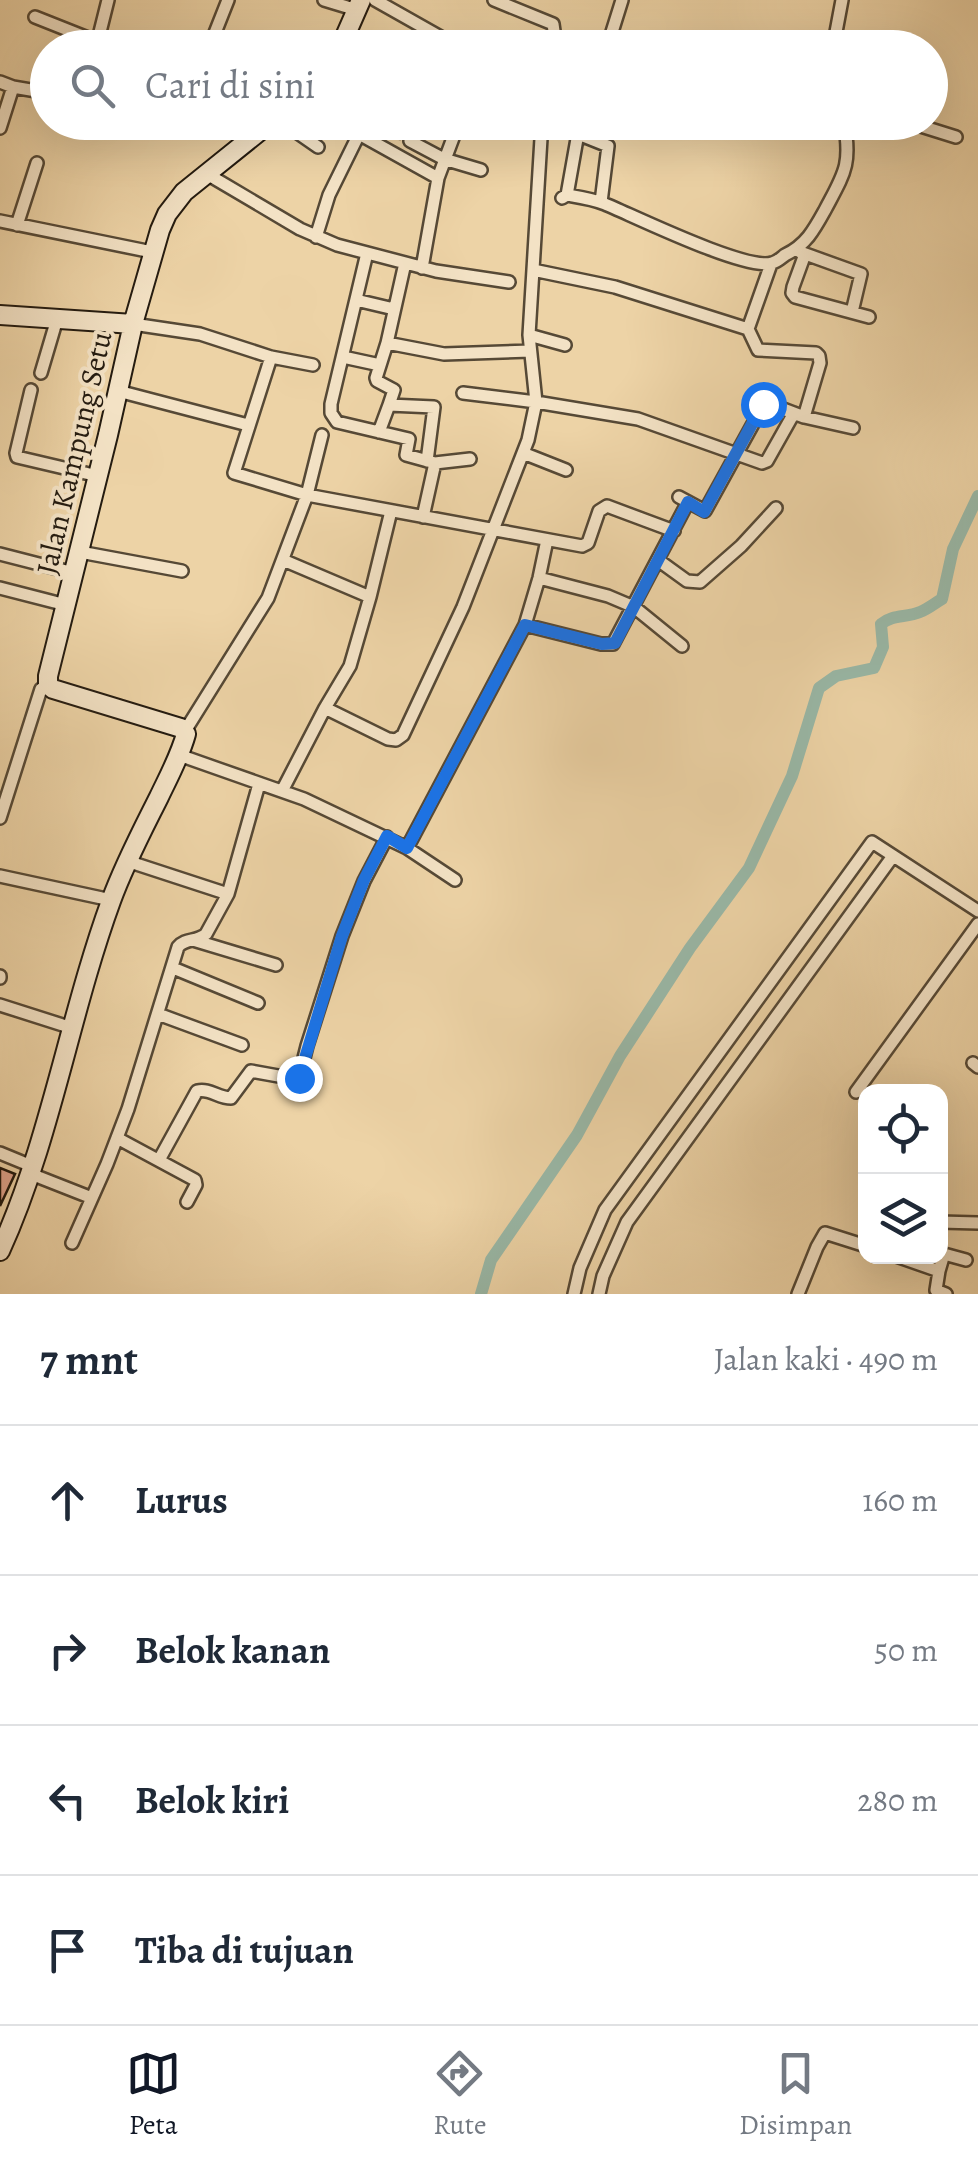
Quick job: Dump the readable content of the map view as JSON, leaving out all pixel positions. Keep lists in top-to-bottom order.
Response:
{
  "streets": {
    "street": ["Jalan Kampung Setu"]
  },
  "page": {
    "search": "Cari di sini",
    "heading": ["7 mnt", "Jalan kaki · 490 m"],
    "list": [
      ["Lurus", "160 m"],
      ["Belok kanan", "50 m"],
      ["Belok kiri", "280 m"],
      "Tiba di tujuan"
    ],
    "nav": ["Peta", "Rute", "Disimpan"]
  }
}
